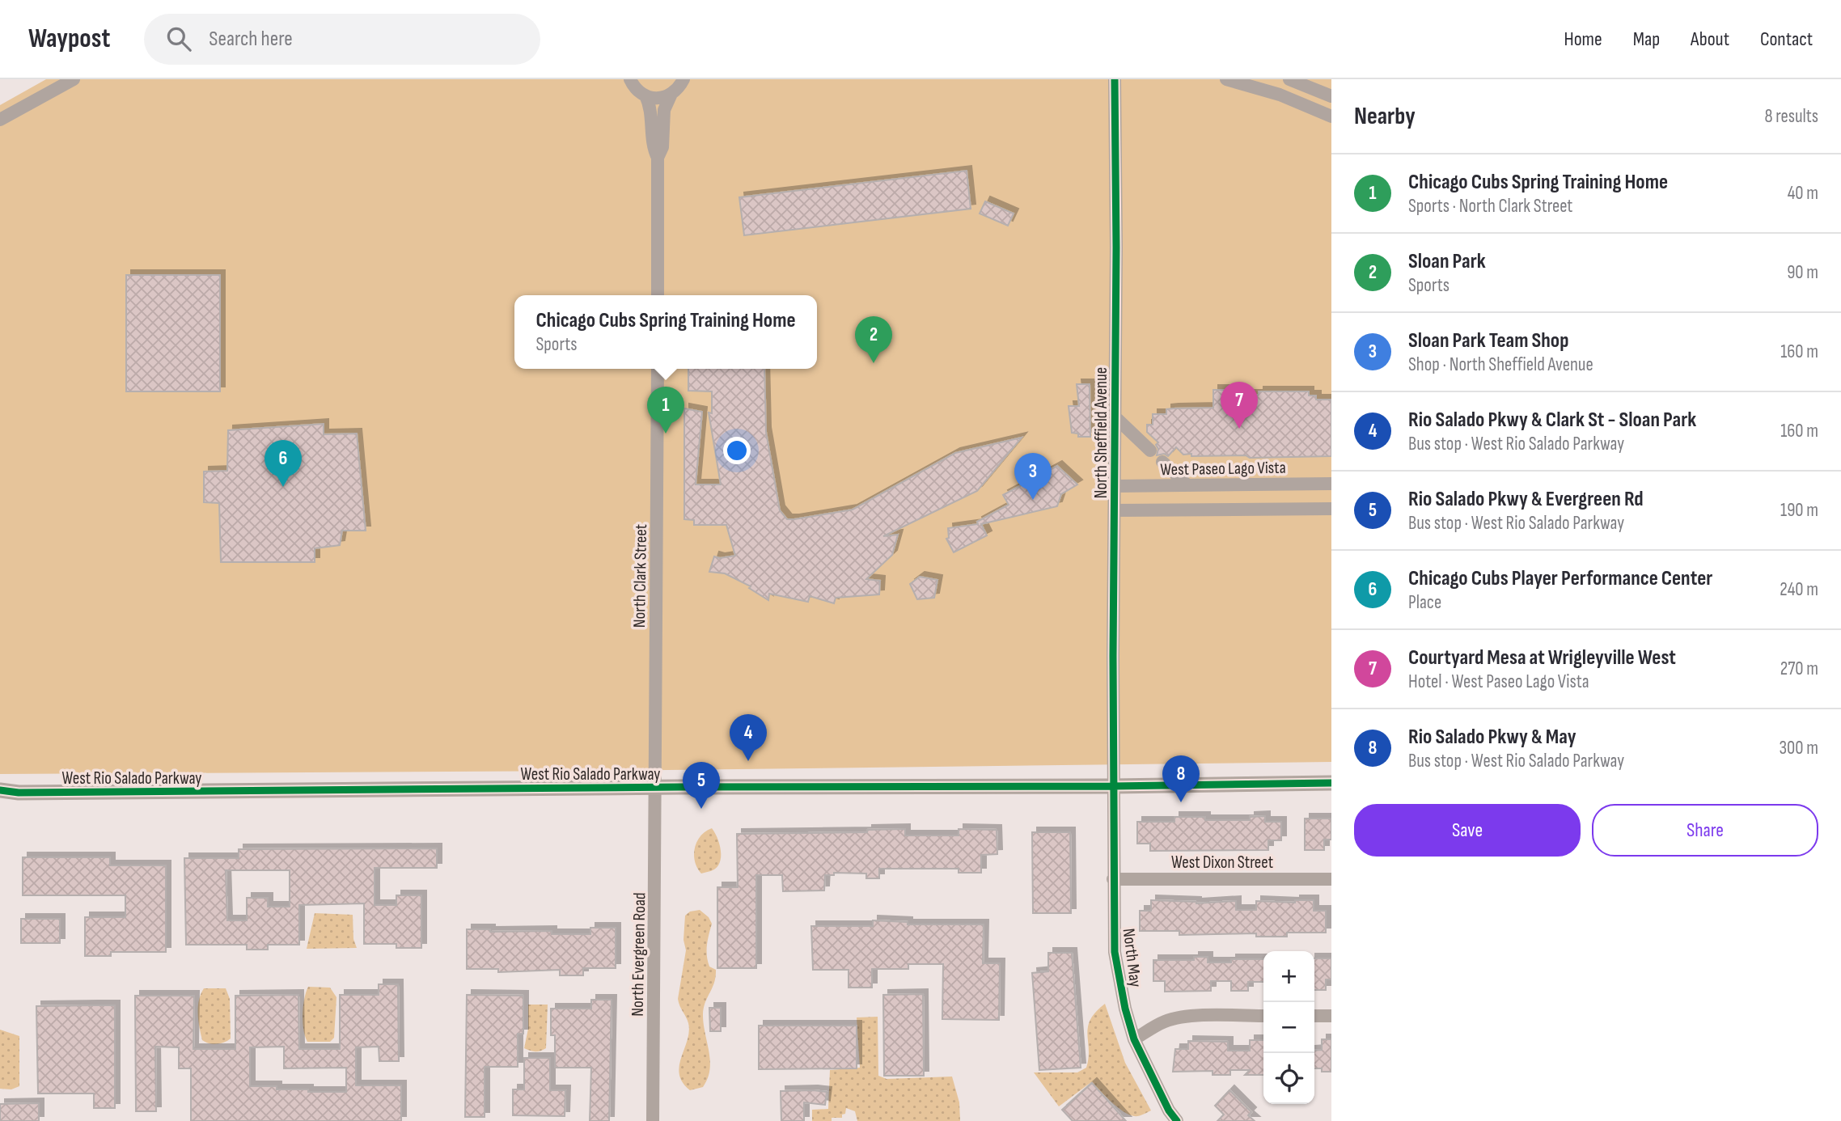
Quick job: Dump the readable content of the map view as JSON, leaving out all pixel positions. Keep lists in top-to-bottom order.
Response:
{
  "streets": {
    "main road": ["West Rio Salado Parkway"],
    "street": [
      "North Sheffield Avenue",
      "West Paseo Lago Vista",
      "North Clark Street",
      "West Dixon Street",
      "North Evergreen Road",
      "North May"
    ]
  },
  "crossings": [
    ["North Sheffield Avenue", "West Paseo Lago Vista"],
    ["North Sheffield Avenue", "West Rio Salado Parkway"],
    ["North Sheffield Avenue", "North May"],
    ["North Clark Street", "West Rio Salado Parkway"],
    ["North Clark Street", "North Evergreen Road"],
    ["West Rio Salado Parkway", "North Evergreen Road"],
    ["West Rio Salado Parkway", "North May"],
    ["West Dixon Street", "North May"]
  ],
  "page": {
    "header": "Waypost",
    "search": "Search here",
    "nav": [
      "Home",
      "Map",
      "About",
      "Contact"
    ],
    "heading": ["Nearby", "8 results"],
    "list": [
      {
        "mark": "1",
        "name": "Chicago Cubs Spring Training Home",
        "note": "Sports · North Clark Street",
        "value": "40 m"
      },
      {
        "mark": "2",
        "name": "Sloan Park",
        "note": "Sports",
        "value": "90 m"
      },
      {
        "mark": "3",
        "name": "Sloan Park Team Shop",
        "note": "Shop · North Sheffield Avenue",
        "value": "160 m"
      },
      {
        "mark": "4",
        "name": "Rio Salado Pkwy & Clark St - Sloan Park",
        "note": "Bus stop · West Rio Salado Parkway",
        "value": "160 m"
      },
      {
        "mark": "5",
        "name": "Rio Salado Pkwy & Evergreen Rd",
        "note": "Bus stop · West Rio Salado Parkway",
        "value": "190 m"
      },
      {
        "mark": "6",
        "name": "Chicago Cubs Player Performance Center",
        "note": "Place",
        "value": "240 m"
      },
      {
        "mark": "7",
        "name": "Courtyard Mesa at Wrigleyville West",
        "note": "Hotel · West Paseo Lago Vista",
        "value": "270 m"
      },
      {
        "mark": "8",
        "name": "Rio Salado Pkwy & May",
        "note": "Bus stop · West Rio Salado Parkway",
        "value": "300 m"
      }
    ],
    "popup": ["Chicago Cubs Spring Training Home", "Sports"],
    "pins": [
      "2",
      "7",
      "1",
      "6",
      "3",
      "4",
      "8",
      "5"
    ],
    "buttons": ["Save", "Share"],
    "map_buttons": ["+", "−"]
  }
}
